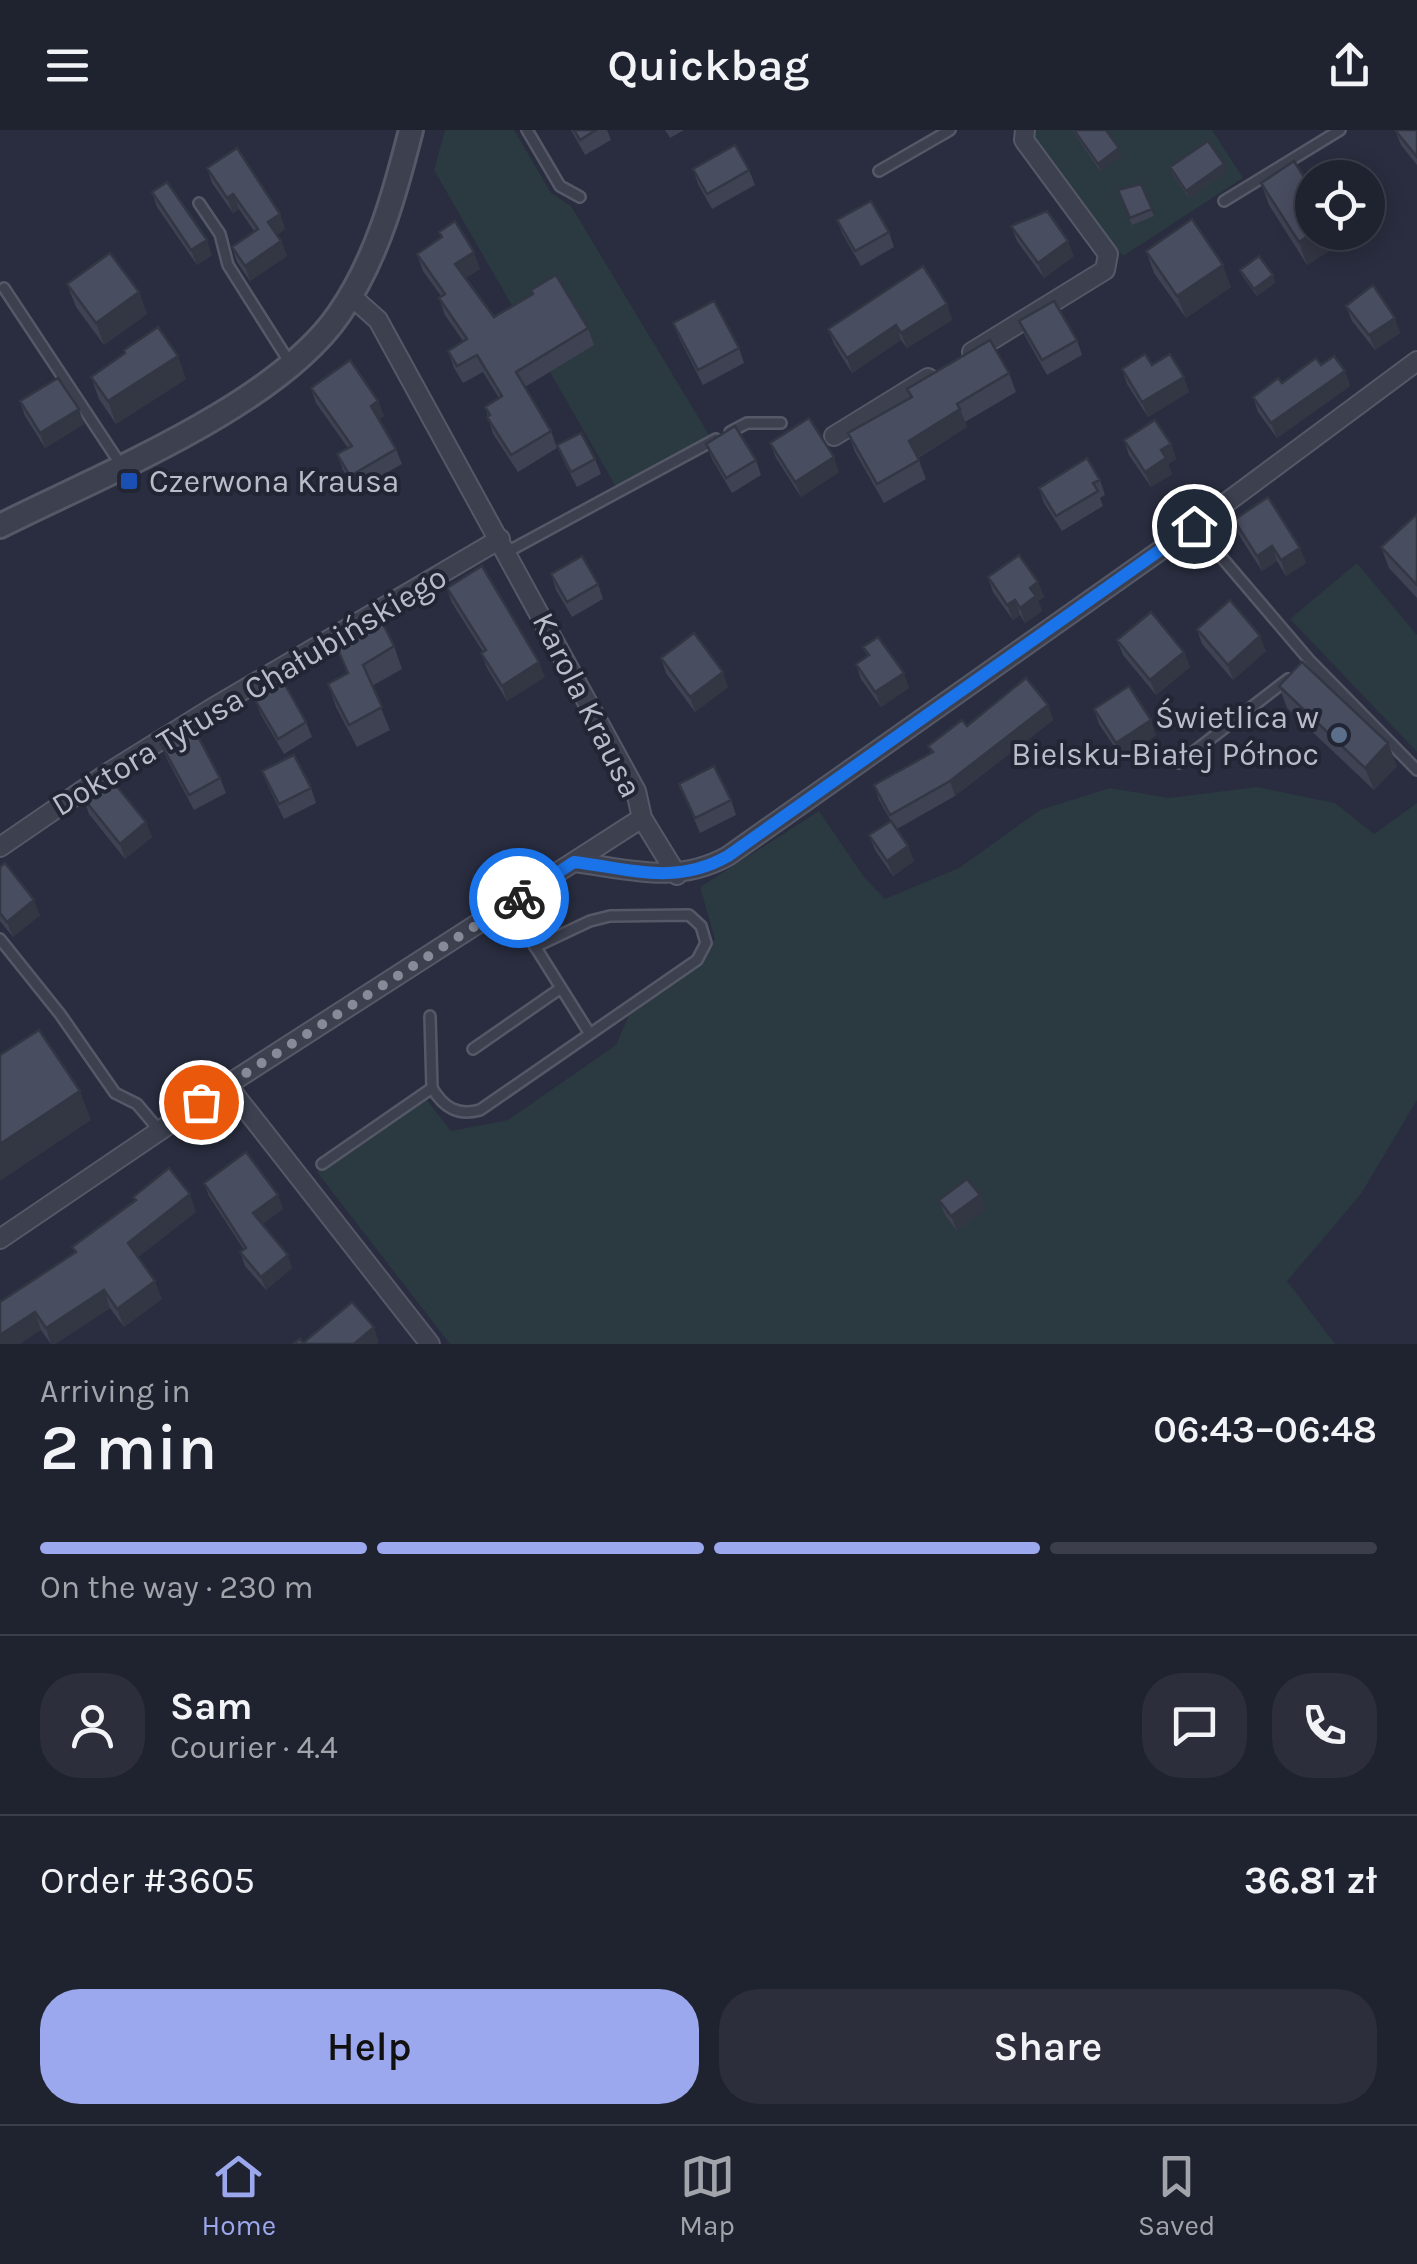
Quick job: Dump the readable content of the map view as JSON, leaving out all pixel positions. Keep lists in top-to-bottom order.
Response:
{
  "streets": {
    "street": ["Doktora Tytusa Chałubińskiego", "Karola Krausa"]
  },
  "crossings": [
    ["Doktora Tytusa Chałubińskiego", "Karola Krausa"]
  ],
  "places": {
    "transit": ["Czerwona Krausa"],
    "other": ["Świetlica w Bielsku-Białej Północ"]
  },
  "page": {
    "header": "Quickbag",
    "heading": ["2 min", "Arriving in", "06:43–06:48"],
    "panel": [
      "Sam",
      "Courier · 4.4",
      "Order #3605",
      "36.81 zł"
    ],
    "bar": "On the way · 230 m",
    "buttons": ["Help", "Share"],
    "tabs": ["Home", "Map", "Saved"]
  }
}
